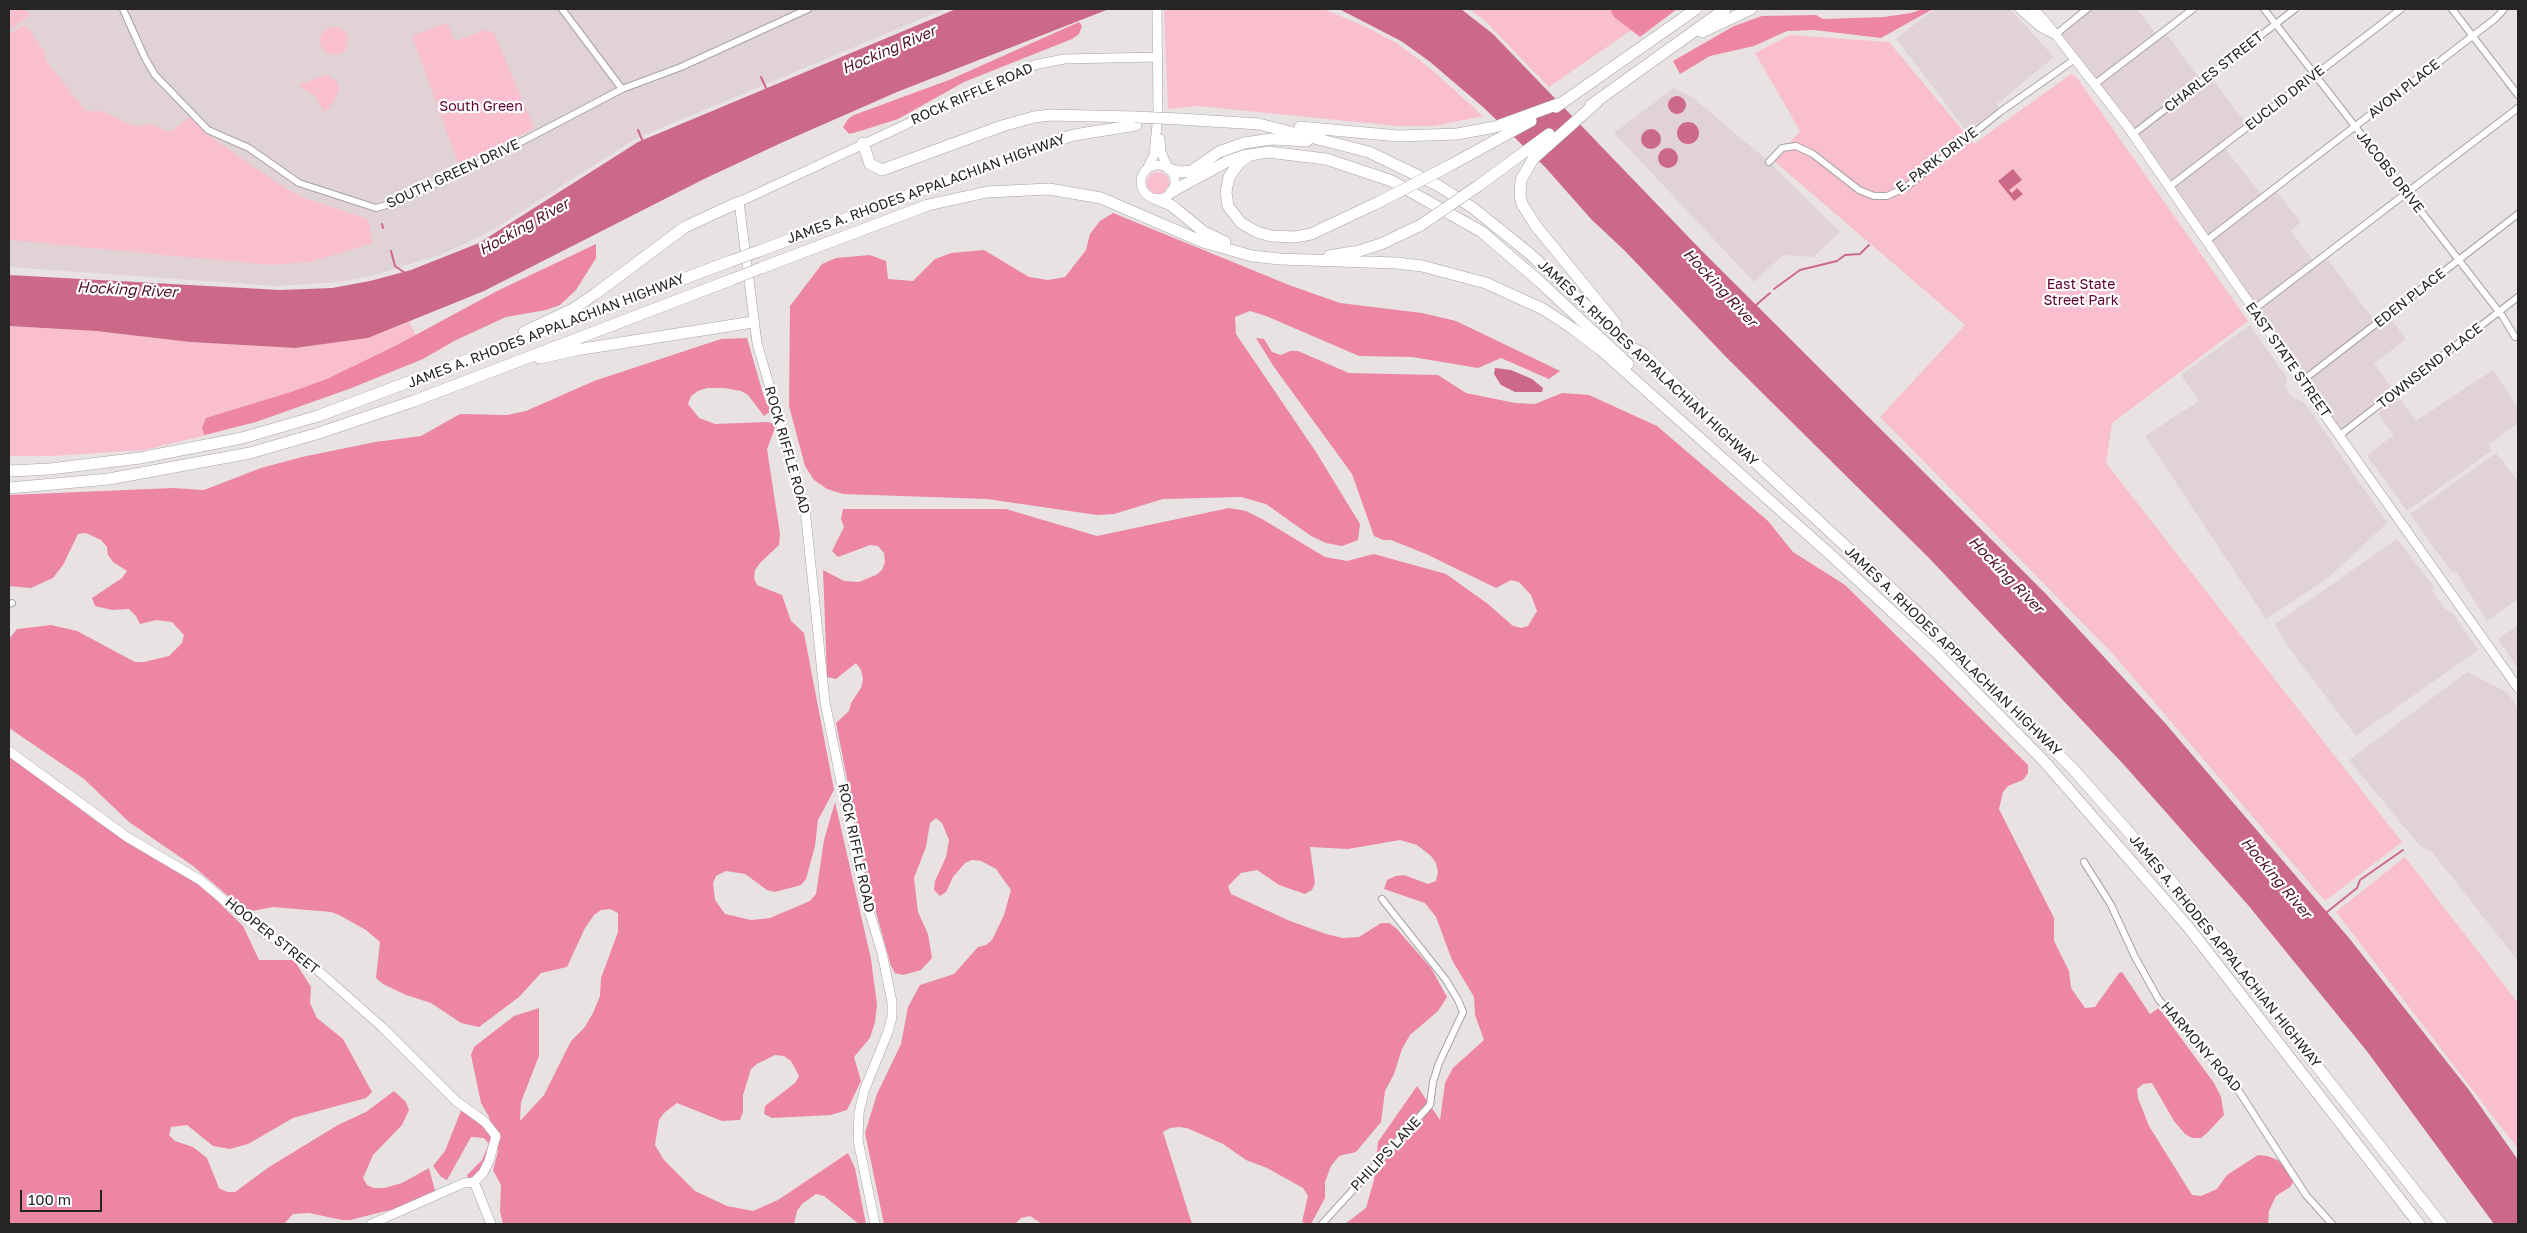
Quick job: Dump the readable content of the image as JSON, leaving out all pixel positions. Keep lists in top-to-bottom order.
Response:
{
  "streets": {
    "highway": ["JAMES A. RHODES APPALACHIAN HIGHWAY"],
    "street": [
      "CHARLES STREET",
      "AVON PLACE",
      "ROCK RIFFLE ROAD",
      "EUCLID DRIVE",
      "E. PARK DRIVE",
      "JACOBS DRIVE",
      "SOUTH GREEN DRIVE",
      "EDEN PLACE",
      "EAST STATE STREET",
      "TOWNSEND PLACE",
      "HOOPER STREET",
      "HARMONY ROAD",
      "PHILIPS LANE"
    ]
  },
  "crossings": [
    ["CHARLES STREET", "JACOBS DRIVE"],
    ["CHARLES STREET", "EAST STATE STREET"],
    ["AVON PLACE", "JACOBS DRIVE"],
    ["AVON PLACE", "EAST STATE STREET"],
    ["EUCLID DRIVE", "JACOBS DRIVE"],
    ["EUCLID DRIVE", "EAST STATE STREET"],
    ["E. PARK DRIVE", "EAST STATE STREET"],
    ["JACOBS DRIVE", "EDEN PLACE"],
    ["JACOBS DRIVE", "TOWNSEND PLACE"],
    ["EDEN PLACE", "EAST STATE STREET"],
    ["EAST STATE STREET", "TOWNSEND PLACE"]
  ],
  "water": ["Hocking River"],
  "parks": ["South Green", "East State Street Park"],
  "scale_bar": "100 m"
}
